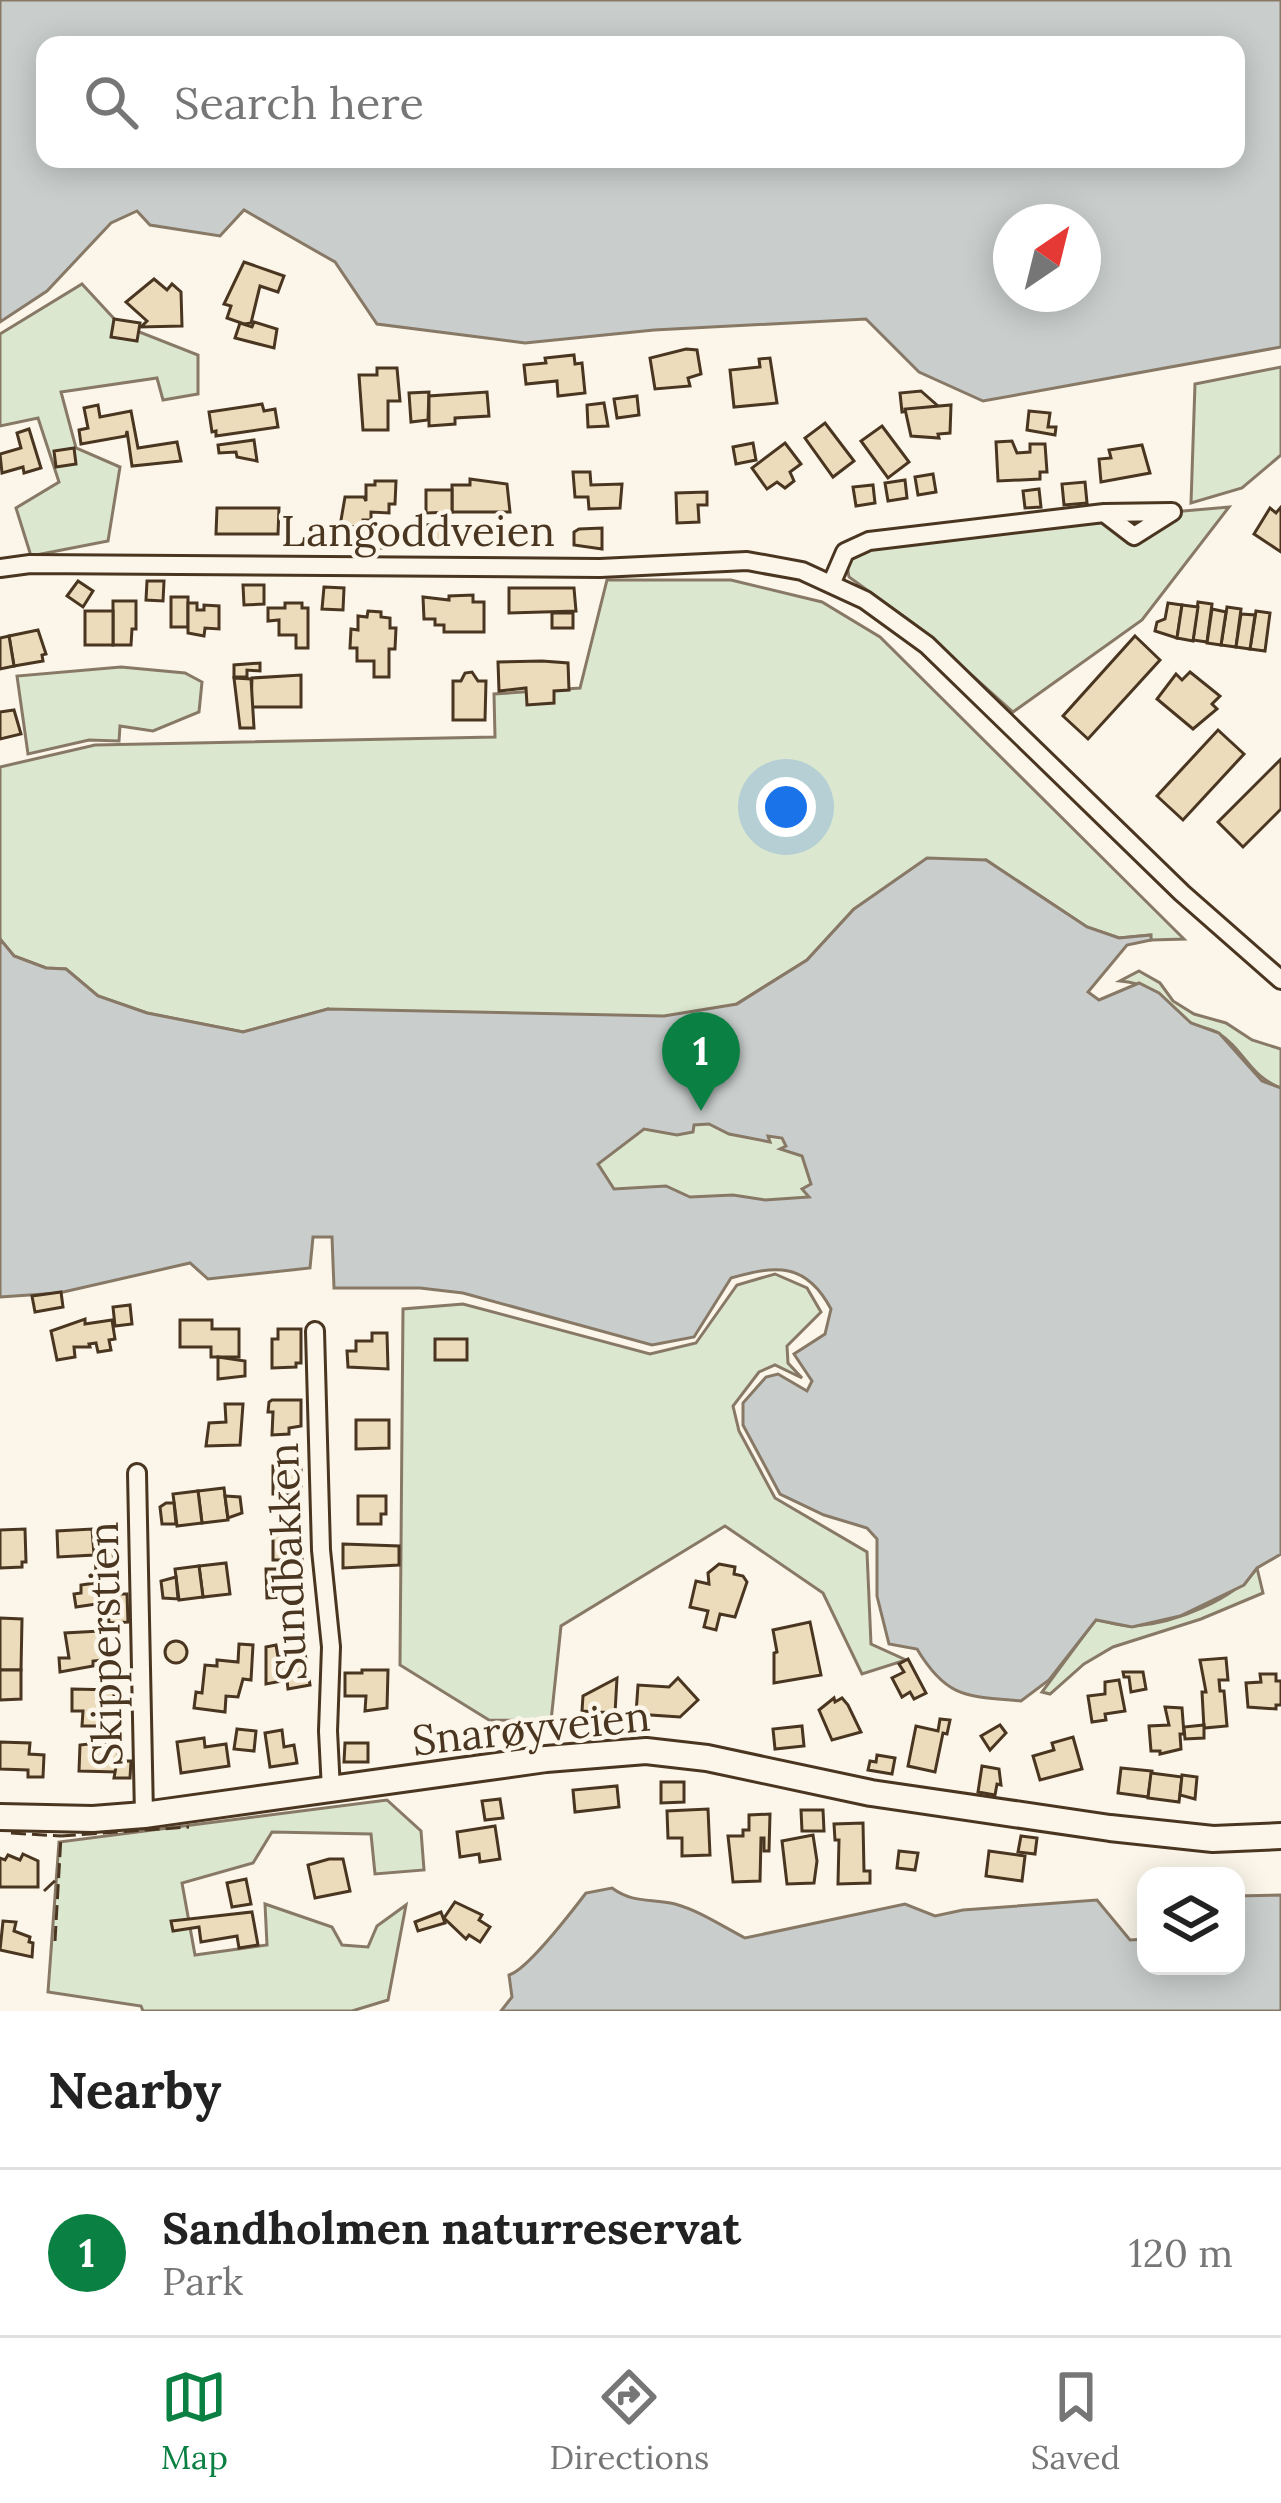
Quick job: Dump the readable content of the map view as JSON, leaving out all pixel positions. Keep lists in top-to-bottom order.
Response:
{
  "streets": {
    "street": [
      "Langoddveien",
      "Sundbakken",
      "Skipperstien",
      "Snarøyveien"
    ]
  },
  "crossings": [
    ["Sundbakken", "Snarøyveien"],
    ["Skipperstien", "Snarøyveien"]
  ],
  "north": "top right",
  "page": {
    "search": "Search here",
    "pins": "1",
    "heading": "Nearby",
    "list": [
      {
        "mark": "1",
        "name": "Sandholmen naturreservat",
        "note": "Park",
        "value": "120 m"
      }
    ],
    "nav": ["Map", "Directions", "Saved"]
  }
}
